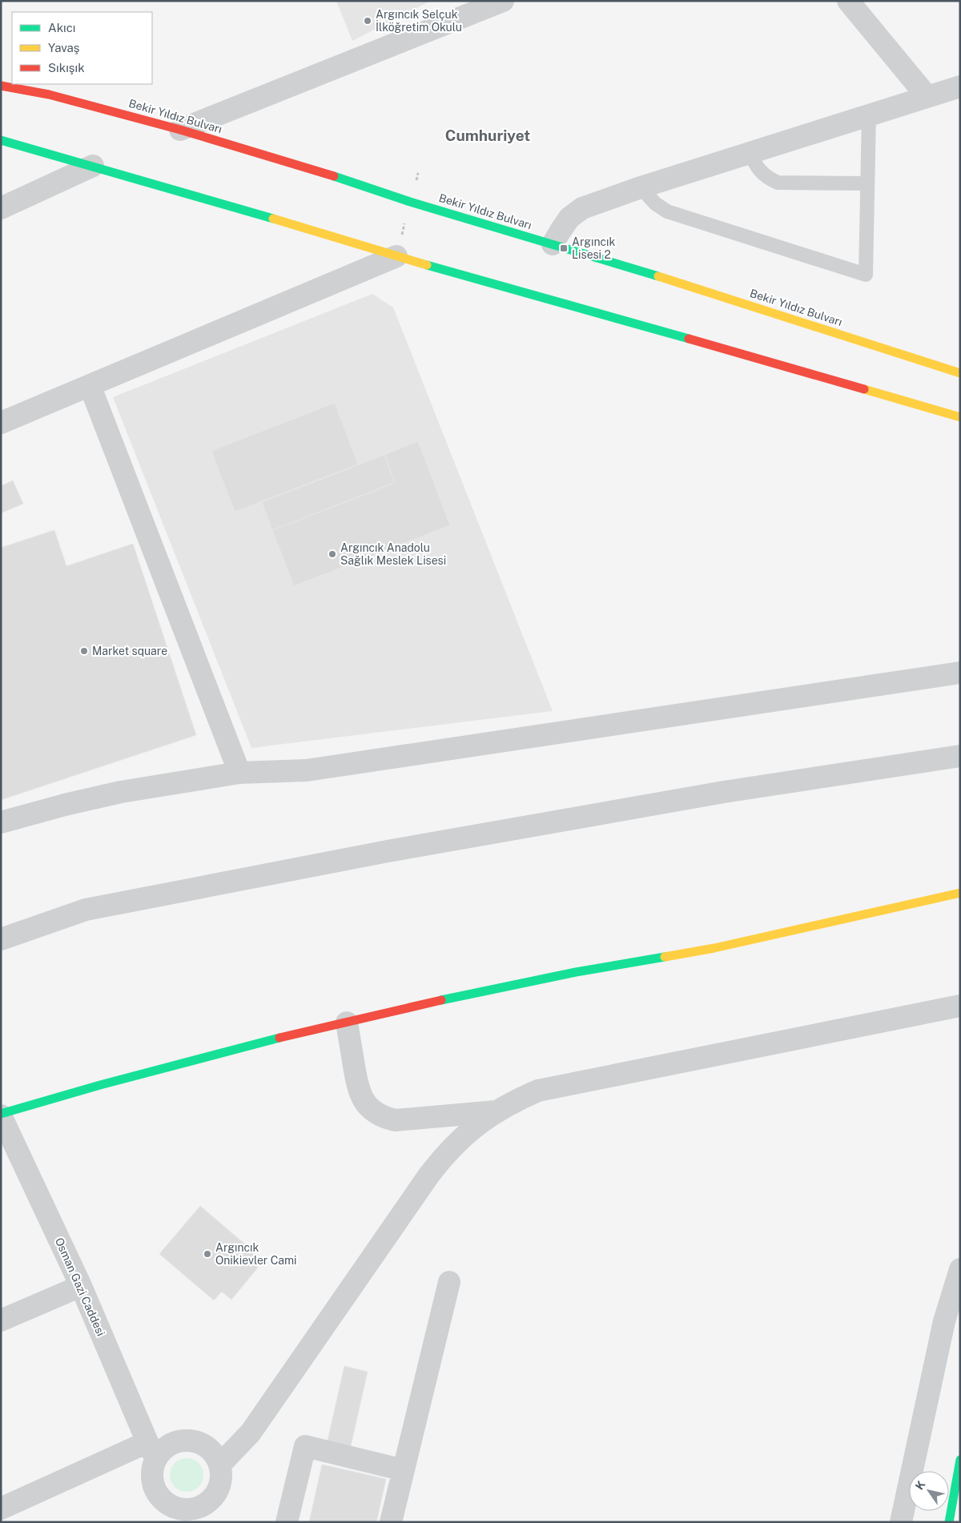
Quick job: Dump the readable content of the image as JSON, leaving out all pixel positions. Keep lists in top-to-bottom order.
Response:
{
  "streets": {
    "main road": ["Bekir Yıldız Bulvarı"],
    "street": ["Osman Gazi Caddesi"]
  },
  "districts": ["Cumhuriyet"],
  "places": {
    "other": [
      "Argıncık Selçuk İlköğretim Okulu",
      "Argıncık Anadolu Sağlık Meslek Lisesi",
      "Market square",
      "Argıncık Onikievler Cami"
    ],
    "transit": ["Argıncık Lisesi 2"]
  },
  "legend": ["Akıcı", "Yavaş", "Sıkışık"],
  "north": "top left"
}
